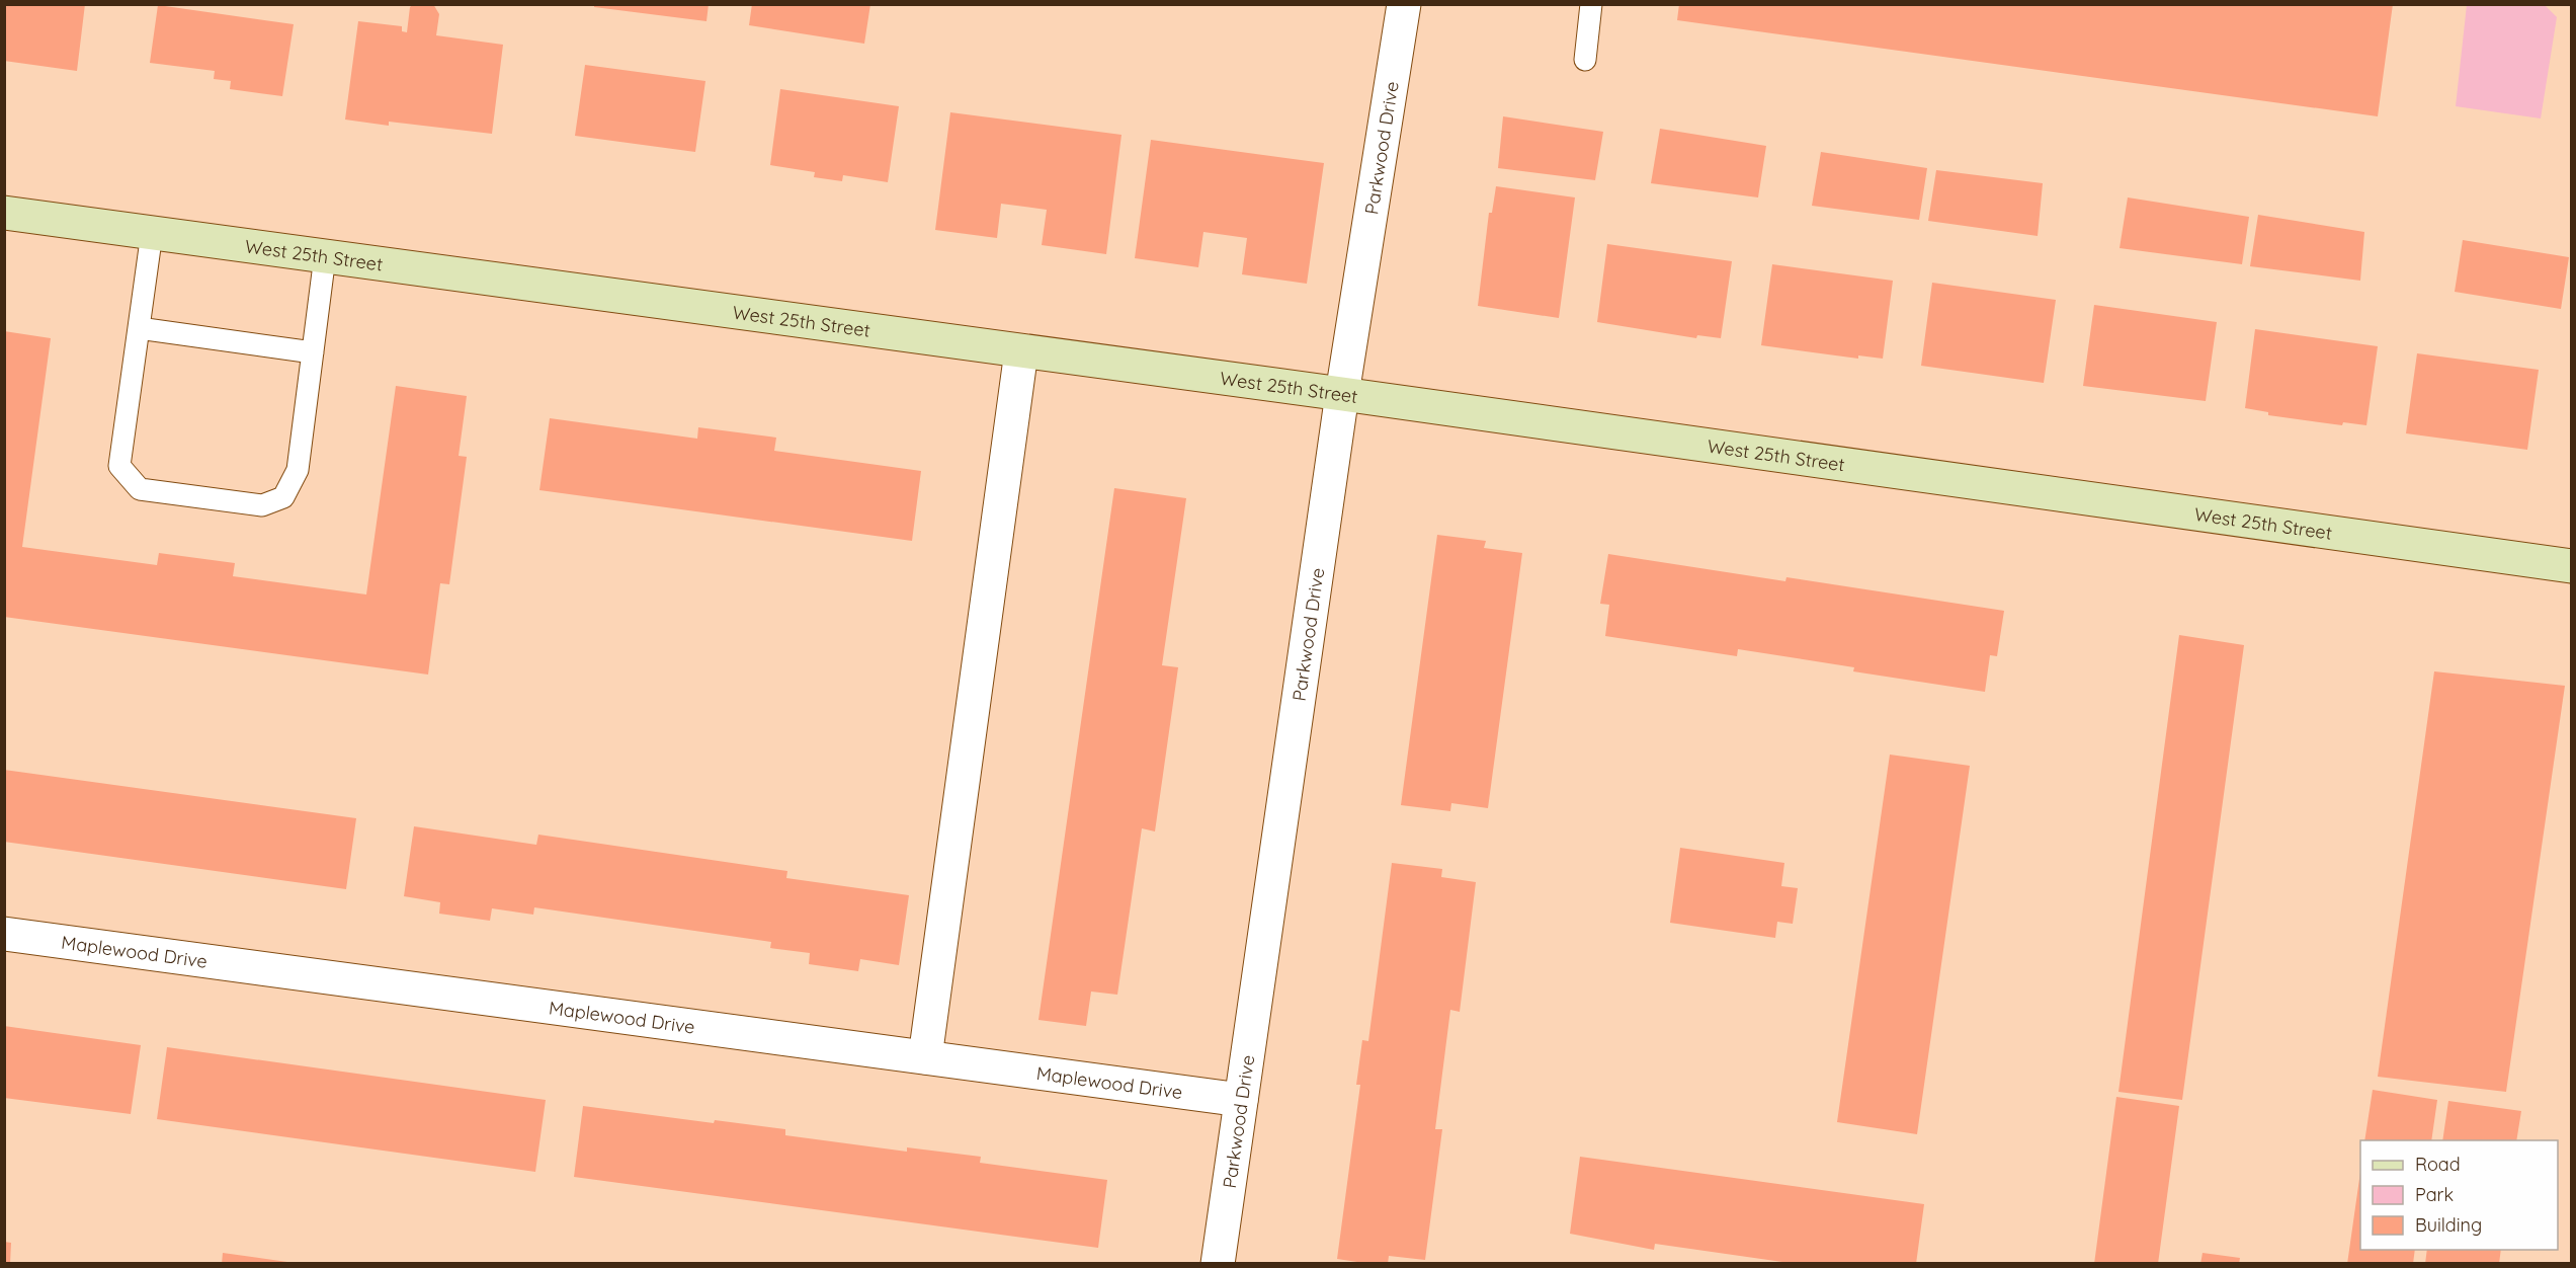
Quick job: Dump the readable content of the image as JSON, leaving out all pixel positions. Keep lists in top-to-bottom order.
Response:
{
  "streets": {
    "street": ["Parkwood Drive", "West 25th Street", "Maplewood Drive"]
  },
  "crossings": [
    ["Parkwood Drive", "West 25th Street"],
    ["Parkwood Drive", "Maplewood Drive"]
  ],
  "legend": ["Road", "Park", "Building"]
}
